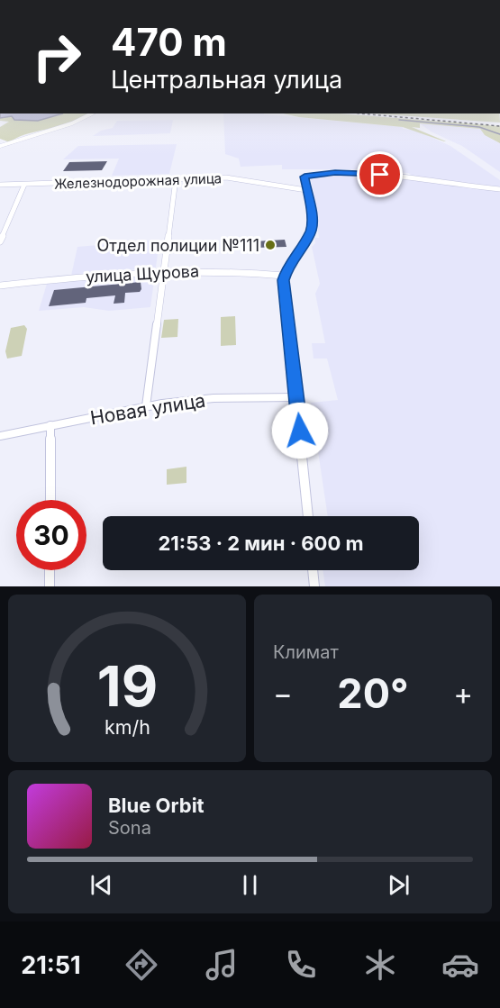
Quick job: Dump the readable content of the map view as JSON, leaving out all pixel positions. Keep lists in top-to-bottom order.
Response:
{
  "streets": {
    "street": ["Железнодорожная улица", "улица Щурова", "Новая улица"]
  },
  "places": ["Отдел полиции №111"],
  "page": {
    "turn": ["470 m", "Центральная улица"],
    "limit": "30",
    "trip": "21:53 · 2 мин · 600 m",
    "tile": "Климат",
    "heat": ["−", "20°", "+"],
    "song": ["Blue Orbit", "Sona"],
    "tabs": "21:51",
    "gauge": ["19", "km/h"]
  }
}
